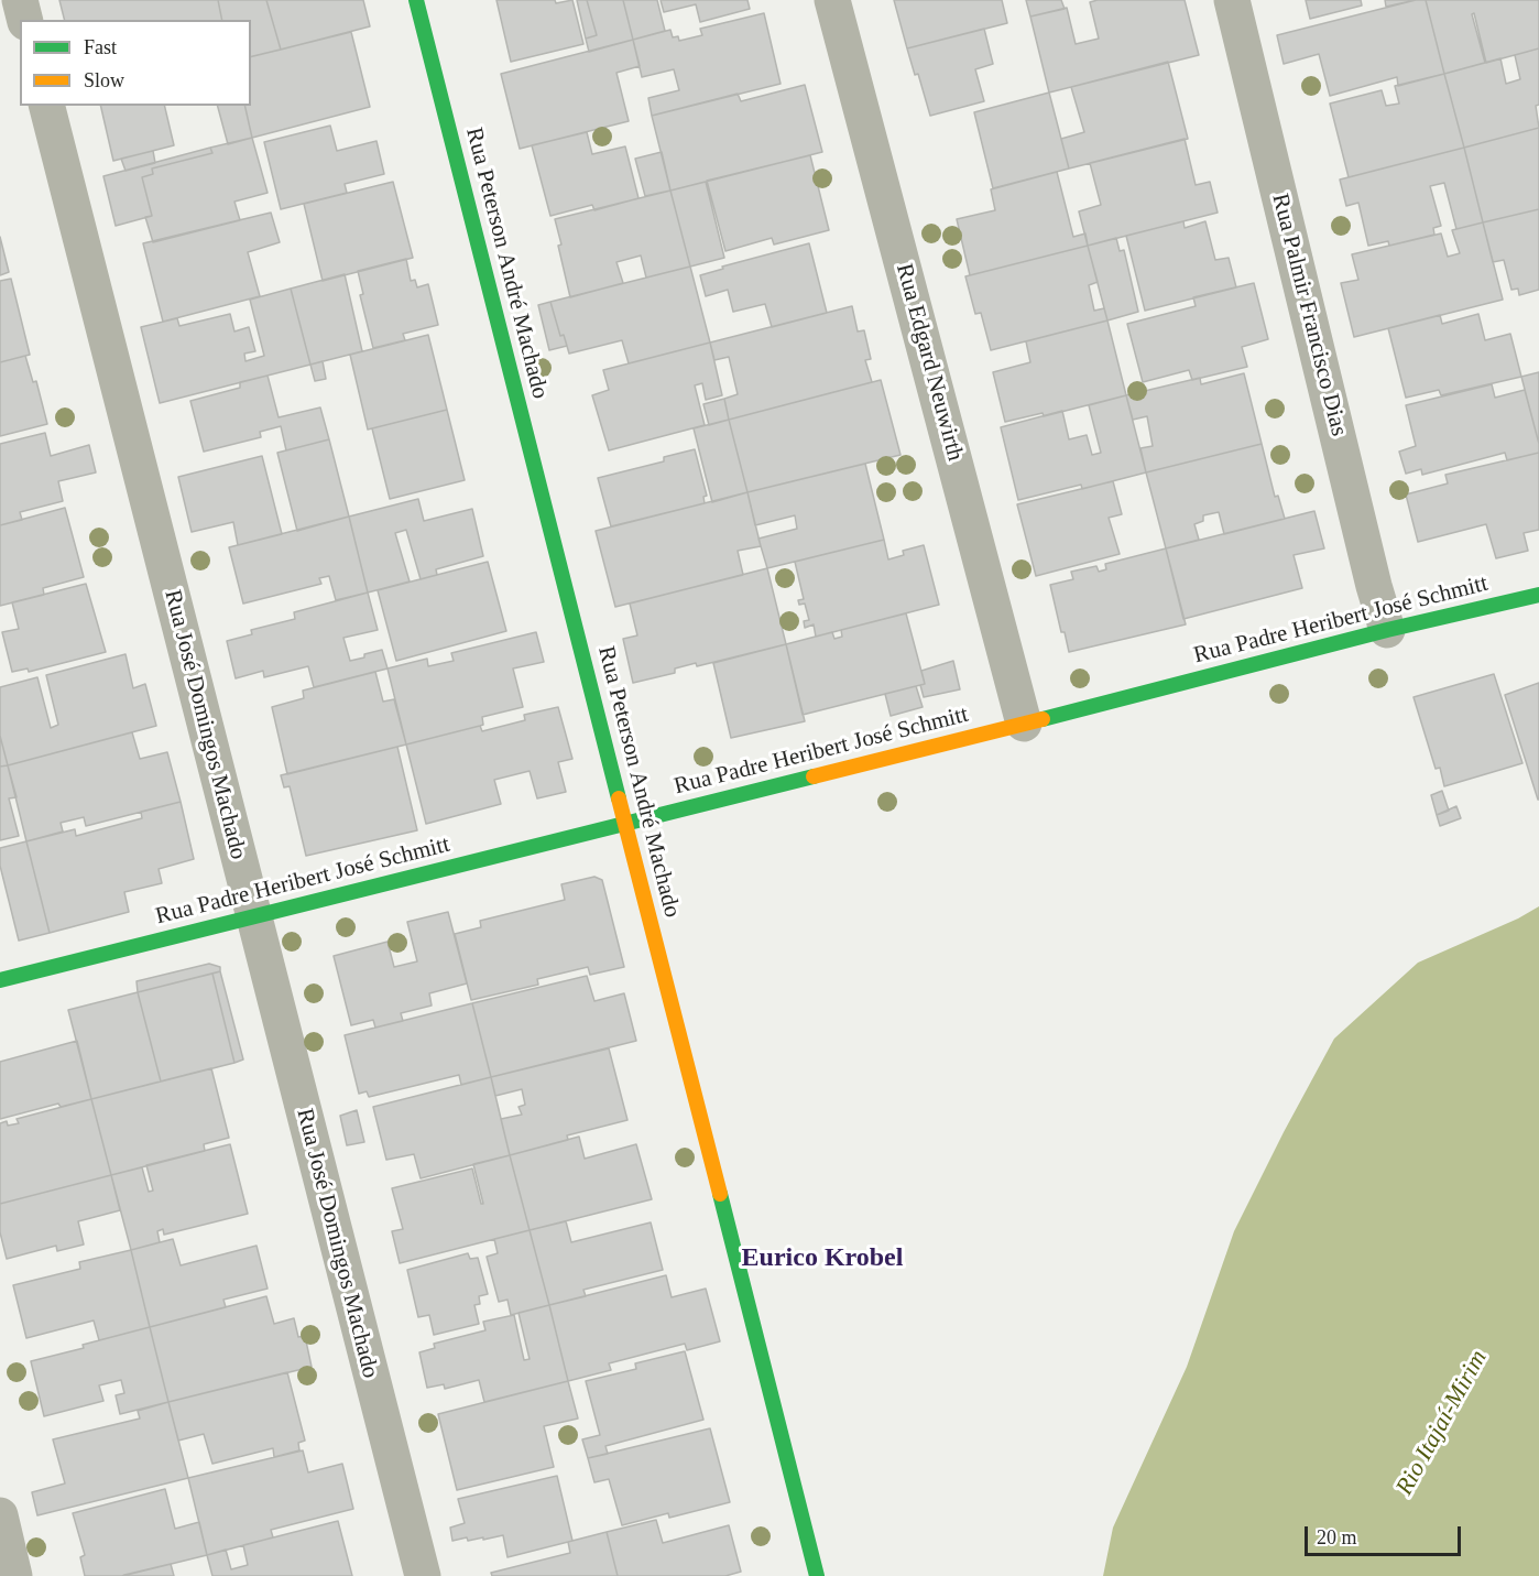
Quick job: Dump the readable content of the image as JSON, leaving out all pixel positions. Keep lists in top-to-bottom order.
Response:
{
  "streets": {
    "street": [
      "Rua Peterson André Machado",
      "Rua Palmir Francisco Dias",
      "Rua Edgard Neuwirth",
      "Rua Padre Heribert José Schmitt",
      "Rua José Domingos Machado"
    ]
  },
  "crossings": [
    ["Rua Peterson André Machado", "Rua Padre Heribert José Schmitt"],
    ["Rua Palmir Francisco Dias", "Rua Padre Heribert José Schmitt"],
    ["Rua Edgard Neuwirth", "Rua Padre Heribert José Schmitt"],
    ["Rua Padre Heribert José Schmitt", "Rua José Domingos Machado"]
  ],
  "districts": ["Eurico Krobel"],
  "water": ["Rio Itajaí-Mirim"],
  "legend": ["Fast", "Slow"],
  "scale_bar": "20 m"
}
